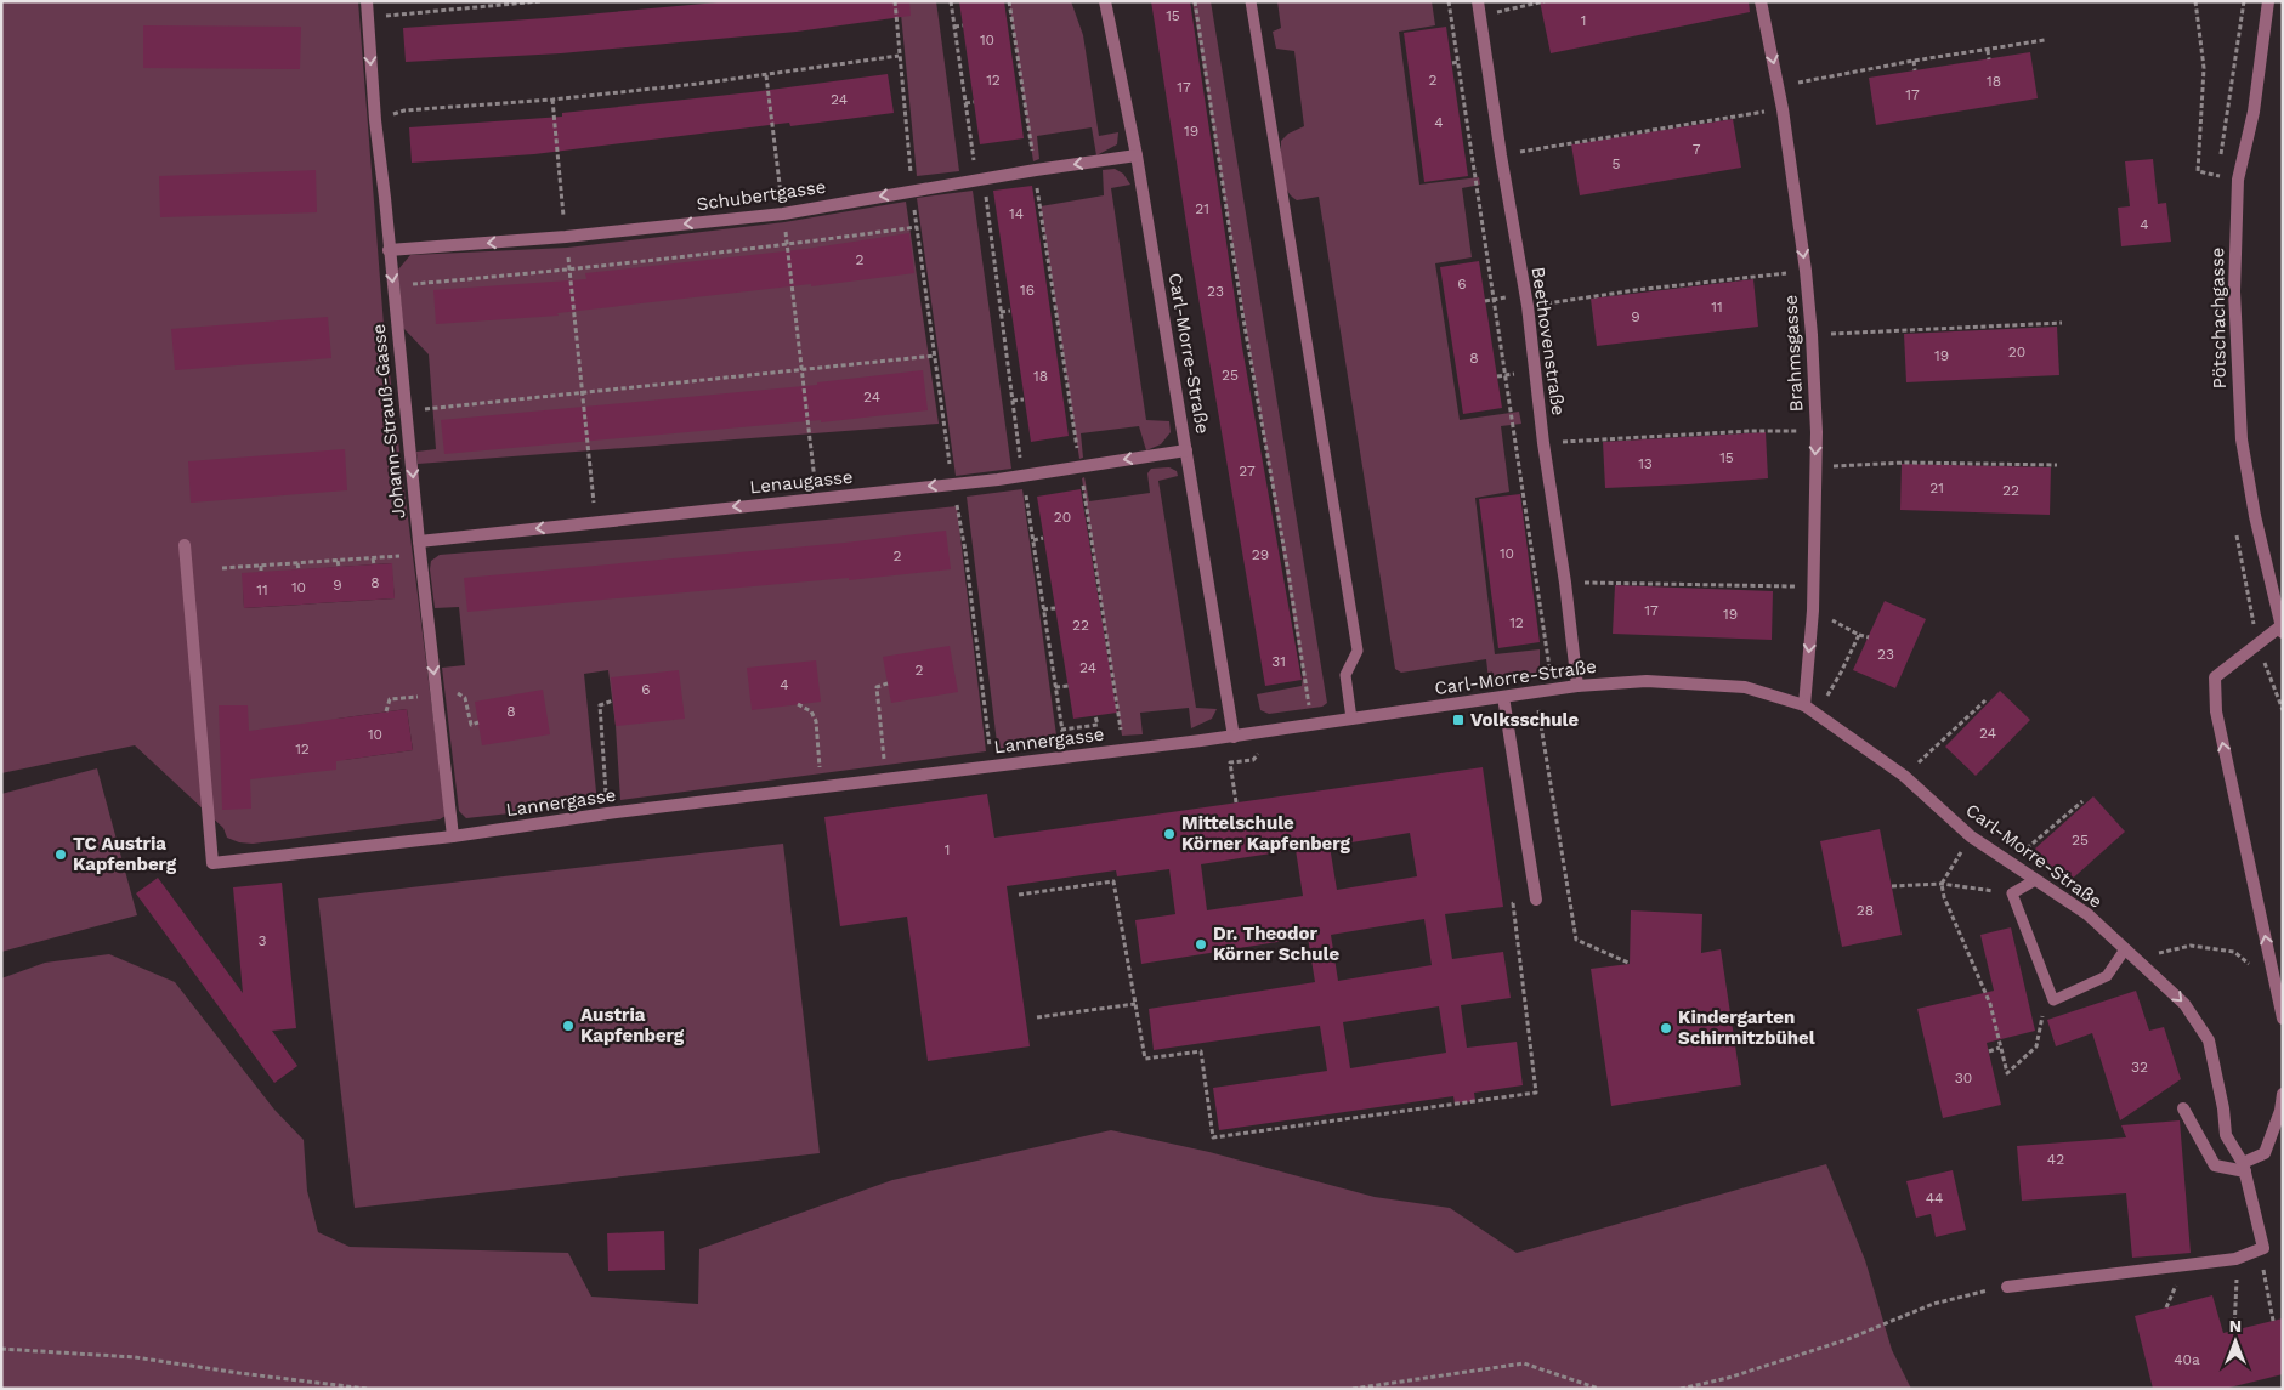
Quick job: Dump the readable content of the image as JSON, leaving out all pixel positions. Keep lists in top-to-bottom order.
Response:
{
  "streets": {
    "street": [
      "Schubertgasse",
      "Pötschachgasse",
      "Beethovenstraße",
      "Carl-Morre-Straße",
      "Brahmsgasse",
      "Johann-Strauß-Gasse",
      "Lenaugasse",
      "Lannergasse"
    ]
  },
  "crossings": [
    ["Schubertgasse", "Carl-Morre-Straße"],
    ["Schubertgasse", "Johann-Strauß-Gasse"],
    ["Beethovenstraße", "Carl-Morre-Straße"],
    ["Carl-Morre-Straße", "Brahmsgasse"],
    ["Carl-Morre-Straße", "Lenaugasse"],
    ["Carl-Morre-Straße", "Lannergasse"],
    ["Johann-Strauß-Gasse", "Lenaugasse"],
    ["Johann-Strauß-Gasse", "Lannergasse"]
  ],
  "one_way": [
    "Schubertgasse",
    "Brahmsgasse",
    "Johann-Strauß-Gasse",
    "Lenaugasse"
  ],
  "places": {
    "transit": ["Volksschule"],
    "other": [
      "Mittelschule Körner Kapfenberg",
      "TC Austria Kapfenberg",
      "Dr. Theodor Körner Schule",
      "Austria Kapfenberg",
      "Kindergarten Schirmitzbühel"
    ]
  },
  "house_numbers": [
    "15",
    "1",
    "10",
    "12",
    "2",
    "18",
    "17",
    "17",
    "24",
    "4",
    "19",
    "7",
    "5",
    "21",
    "14",
    "4",
    "2",
    "6",
    "16",
    "23",
    "11",
    "9",
    "20",
    "19",
    "8",
    "25",
    "18",
    "24",
    "15",
    "13",
    "27",
    "21",
    "22",
    "20",
    "10",
    "29",
    "2",
    "8",
    "9",
    "10",
    "11",
    "17",
    "19",
    "12",
    "22",
    "23",
    "31",
    "24",
    "2",
    "4",
    "6",
    "8",
    "24",
    "10",
    "12",
    "25",
    "1",
    "28",
    "3",
    "32",
    "30",
    "42",
    "44",
    "40a"
  ],
  "north": "top"
}
